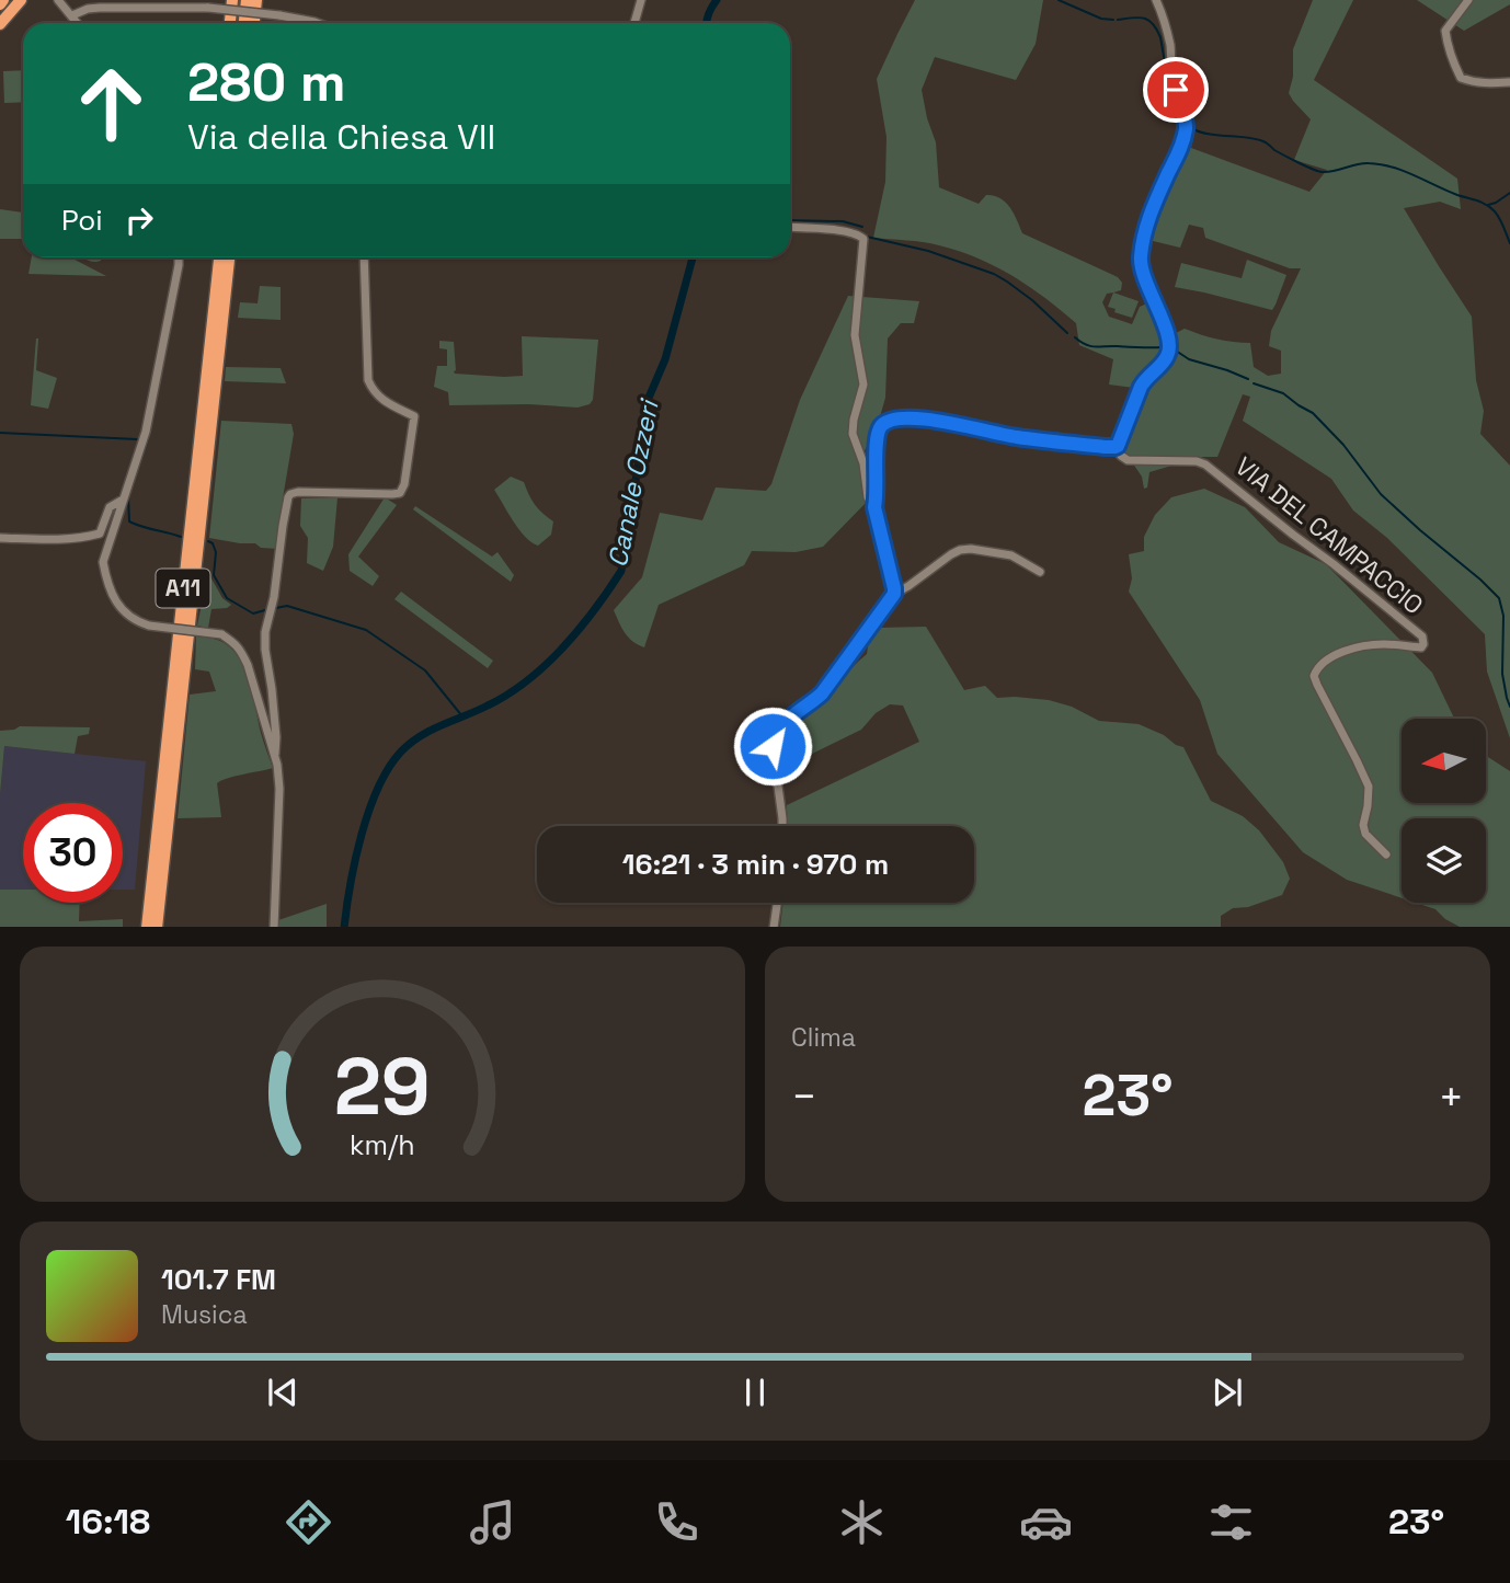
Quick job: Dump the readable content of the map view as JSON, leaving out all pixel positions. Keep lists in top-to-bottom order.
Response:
{
  "streets": {
    "highway": ["A11"],
    "street": ["VIA DEL CAMPACCIO"]
  },
  "water": ["Canale Ozzeri"],
  "north": "left",
  "page": {
    "turn": ["280 m", "Via della Chiesa VII"],
    "then": "Poi",
    "limit": "30",
    "trip": "16:21 · 3 min · 970 m",
    "tile": "Clima",
    "heat": ["−", "23°", "+"],
    "song": ["101.7 FM", "Musica"],
    "tabs": ["16:18", "23°"],
    "gauge": ["29", "km/h"]
  }
}
